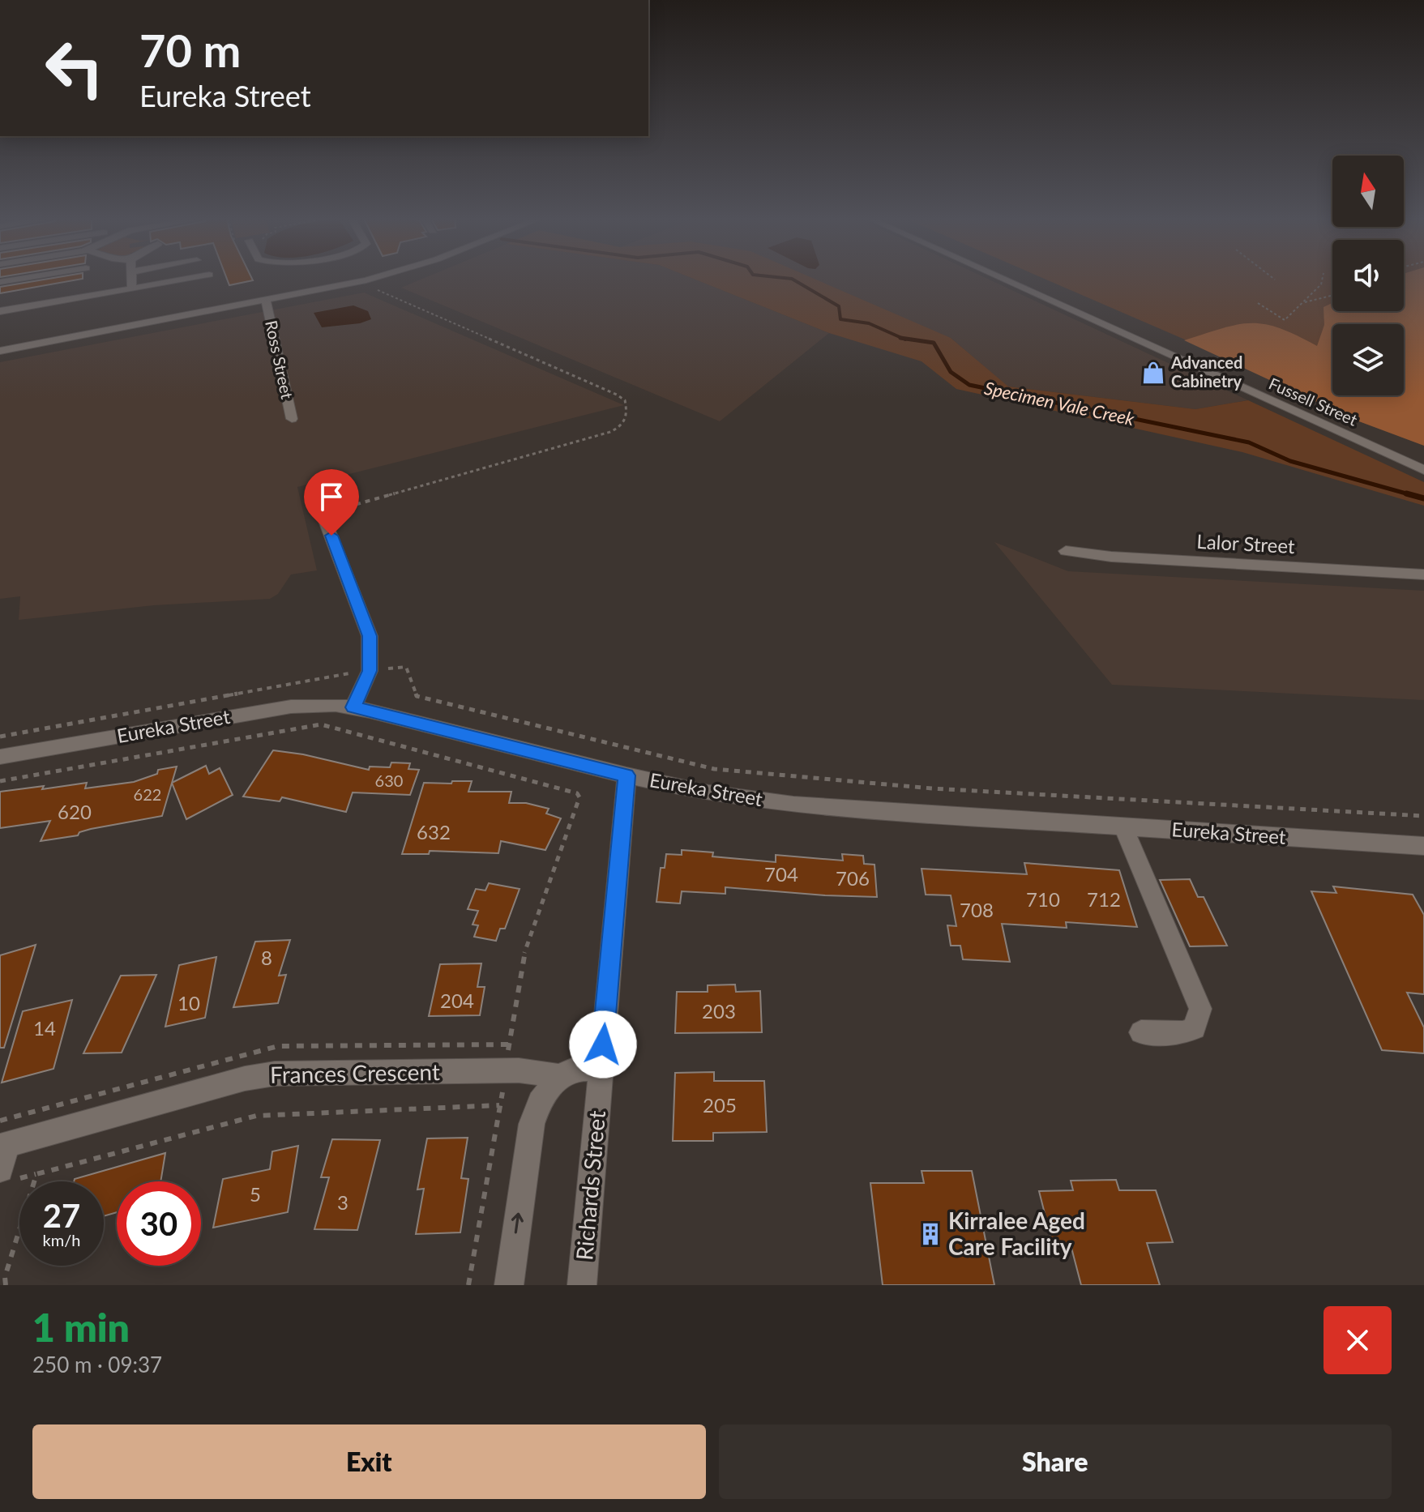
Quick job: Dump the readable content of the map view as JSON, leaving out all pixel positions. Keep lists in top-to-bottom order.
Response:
{
  "streets": {
    "street": [
      "Ross Street",
      "Fussell Street",
      "Lalor Street",
      "Eureka Street",
      "Frances Crescent",
      "Richards Street"
    ]
  },
  "crossings": [
    ["Eureka Street", "Richards Street"],
    ["Frances Crescent", "Richards Street"]
  ],
  "water": ["Specimen Vale Creek"],
  "places": {
    "shop": ["Advanced Cabinetry"],
    "building": ["Kirralee Aged Care Facility"]
  },
  "house_numbers": [
    "630",
    "622",
    "620",
    "632",
    "704",
    "706",
    "710",
    "712",
    "708",
    "8",
    "204",
    "10",
    "203",
    "14",
    "205",
    "5",
    "3"
  ],
  "north": "top",
  "page": {
    "turn": ["70 m", "Eureka Street"],
    "speed": "27 km/h",
    "limit": "30",
    "heading": ["1 min", "250 m · 09:37"],
    "buttons": ["Exit", "Share"]
  }
}
